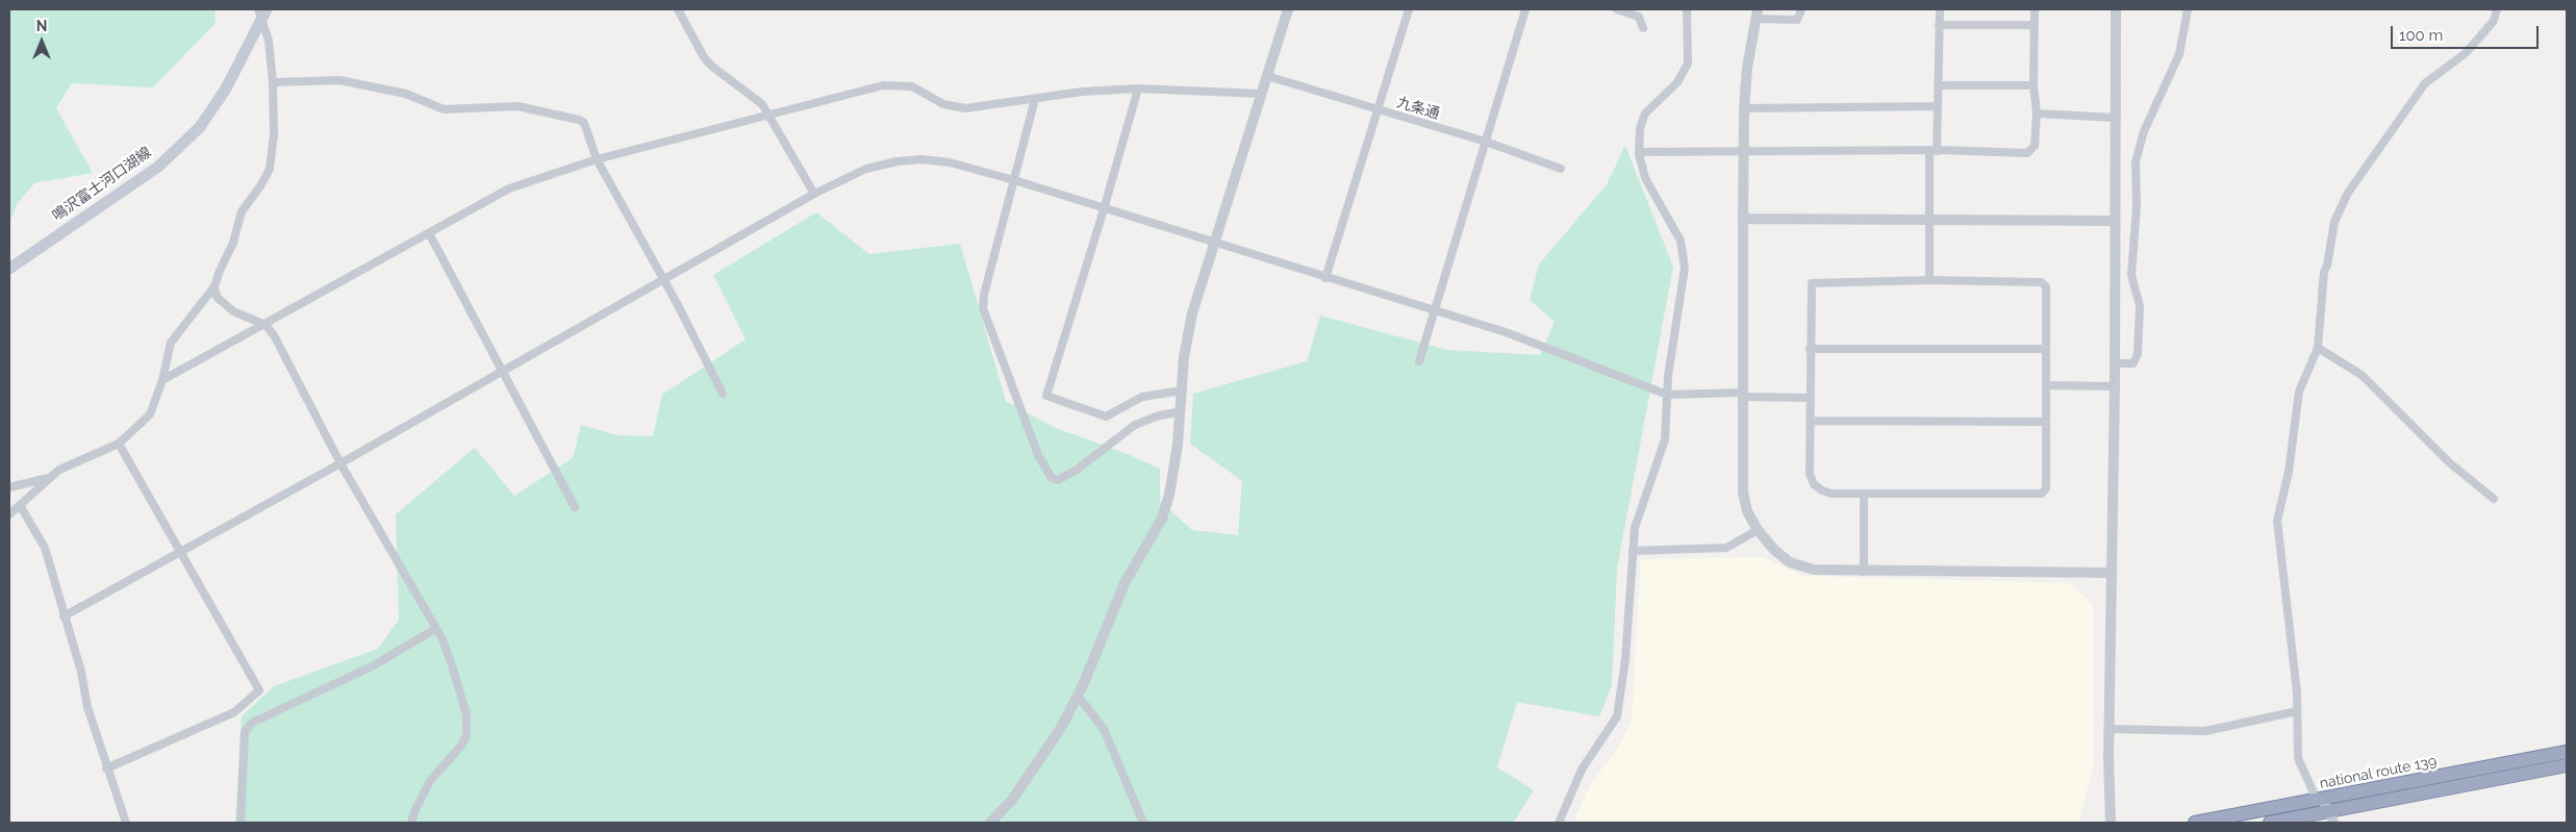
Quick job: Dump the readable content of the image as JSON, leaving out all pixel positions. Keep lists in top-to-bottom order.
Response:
{
  "streets": {
    "highway": ["national route 139"],
    "main road": ["鳴沢富士河口湖線"],
    "street": ["九条通"]
  },
  "scale_bar": "100 m",
  "north": "top"
}
